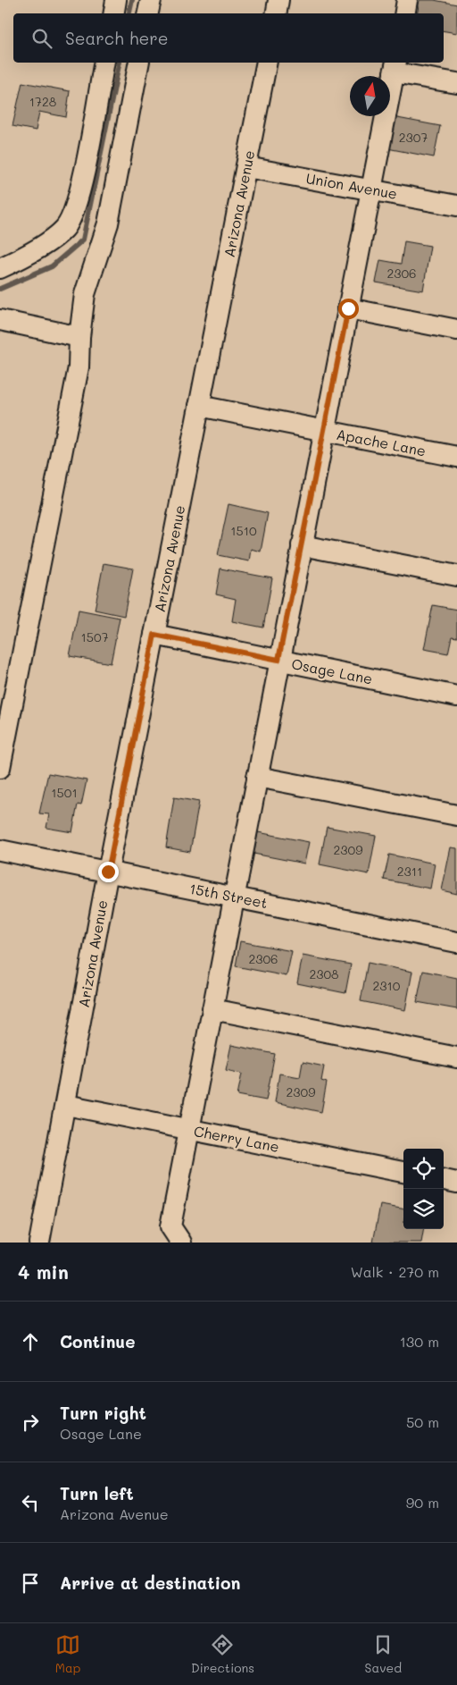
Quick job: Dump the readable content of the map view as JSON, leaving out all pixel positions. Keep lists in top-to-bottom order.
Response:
{
  "streets": {
    "street": [
      "Union Avenue",
      "Arizona Avenue",
      "Apache Lane",
      "Osage Lane",
      "15th Street",
      "Cherry Lane"
    ]
  },
  "crossings": [
    ["Union Avenue", "Arizona Avenue"],
    ["Arizona Avenue", "Apache Lane"],
    ["Arizona Avenue", "Osage Lane"],
    ["Arizona Avenue", "15th Street"],
    ["Arizona Avenue", "Cherry Lane"]
  ],
  "house_numbers": [
    "1728",
    "2307",
    "2306",
    "1510",
    "1507",
    "1501",
    "2309",
    "2311",
    "2306",
    "2308",
    "2310",
    "2309"
  ],
  "north": "top",
  "page": {
    "search": "Search here",
    "heading": ["4 min", "Walk · 270 m"],
    "list": [
      ["Continue", "130 m"],
      ["Turn right", "Osage Lane", "50 m"],
      ["Turn left", "Arizona Avenue", "90 m"],
      "Arrive at destination"
    ],
    "nav": ["Map", "Directions", "Saved"]
  }
}
